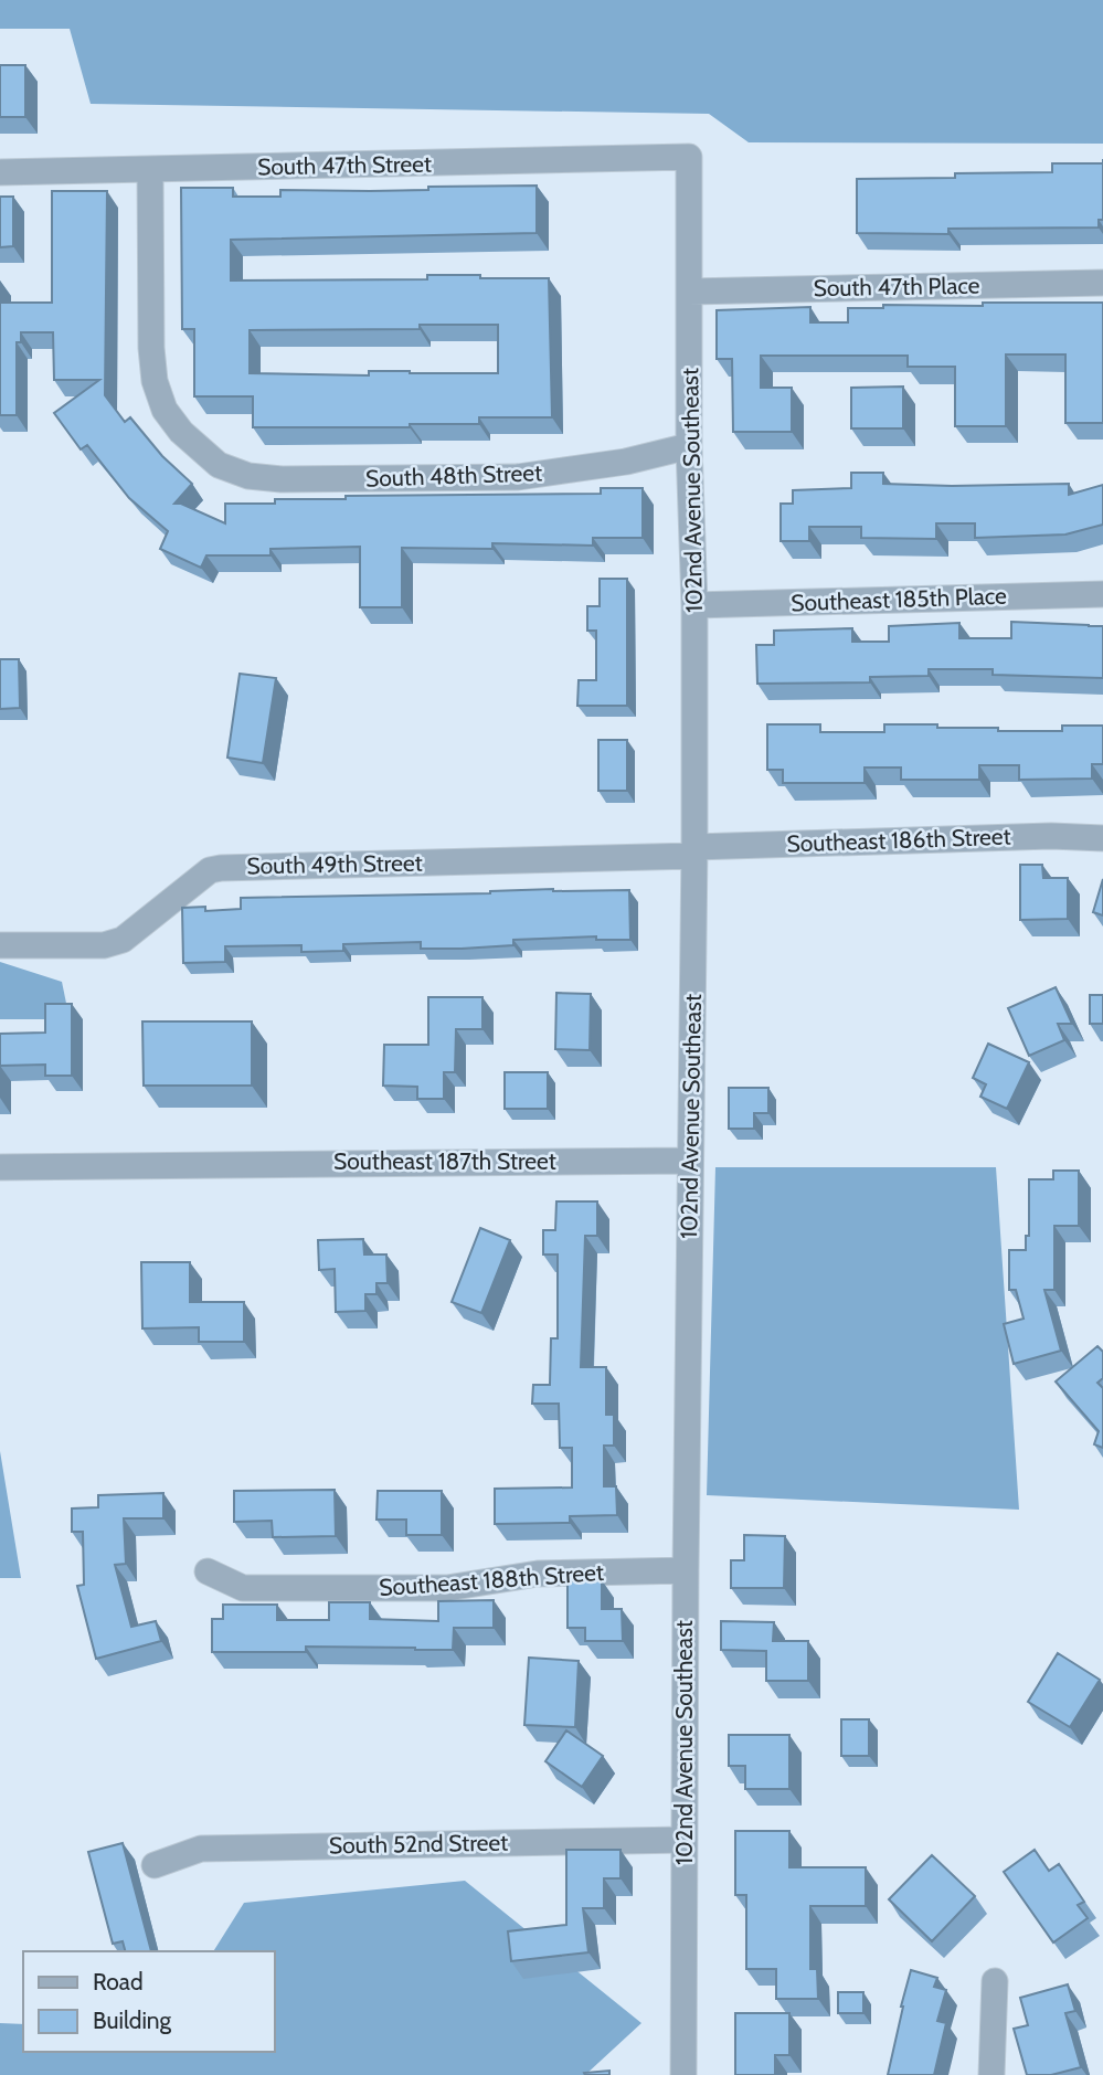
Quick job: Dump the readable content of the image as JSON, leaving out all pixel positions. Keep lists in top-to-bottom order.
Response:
{
  "streets": {
    "street": [
      "South 47th Street",
      "South 47th Place",
      "South 48th Street",
      "102nd Avenue Southeast",
      "Southeast 185th Place",
      "Southeast 186th Street",
      "South 49th Street",
      "Southeast 187th Street",
      "Southeast 188th Street",
      "South 52nd Street"
    ]
  },
  "crossings": [
    ["South 47th Street", "South 48th Street"],
    ["South 47th Street", "102nd Avenue Southeast"],
    ["South 47th Place", "102nd Avenue Southeast"],
    ["South 48th Street", "102nd Avenue Southeast"],
    ["102nd Avenue Southeast", "Southeast 185th Place"],
    ["102nd Avenue Southeast", "Southeast 186th Street"],
    ["102nd Avenue Southeast", "South 49th Street"],
    ["102nd Avenue Southeast", "Southeast 187th Street"],
    ["102nd Avenue Southeast", "Southeast 188th Street"],
    ["102nd Avenue Southeast", "South 52nd Street"],
    ["Southeast 186th Street", "South 49th Street"]
  ],
  "legend": ["Road", "Building"]
}
